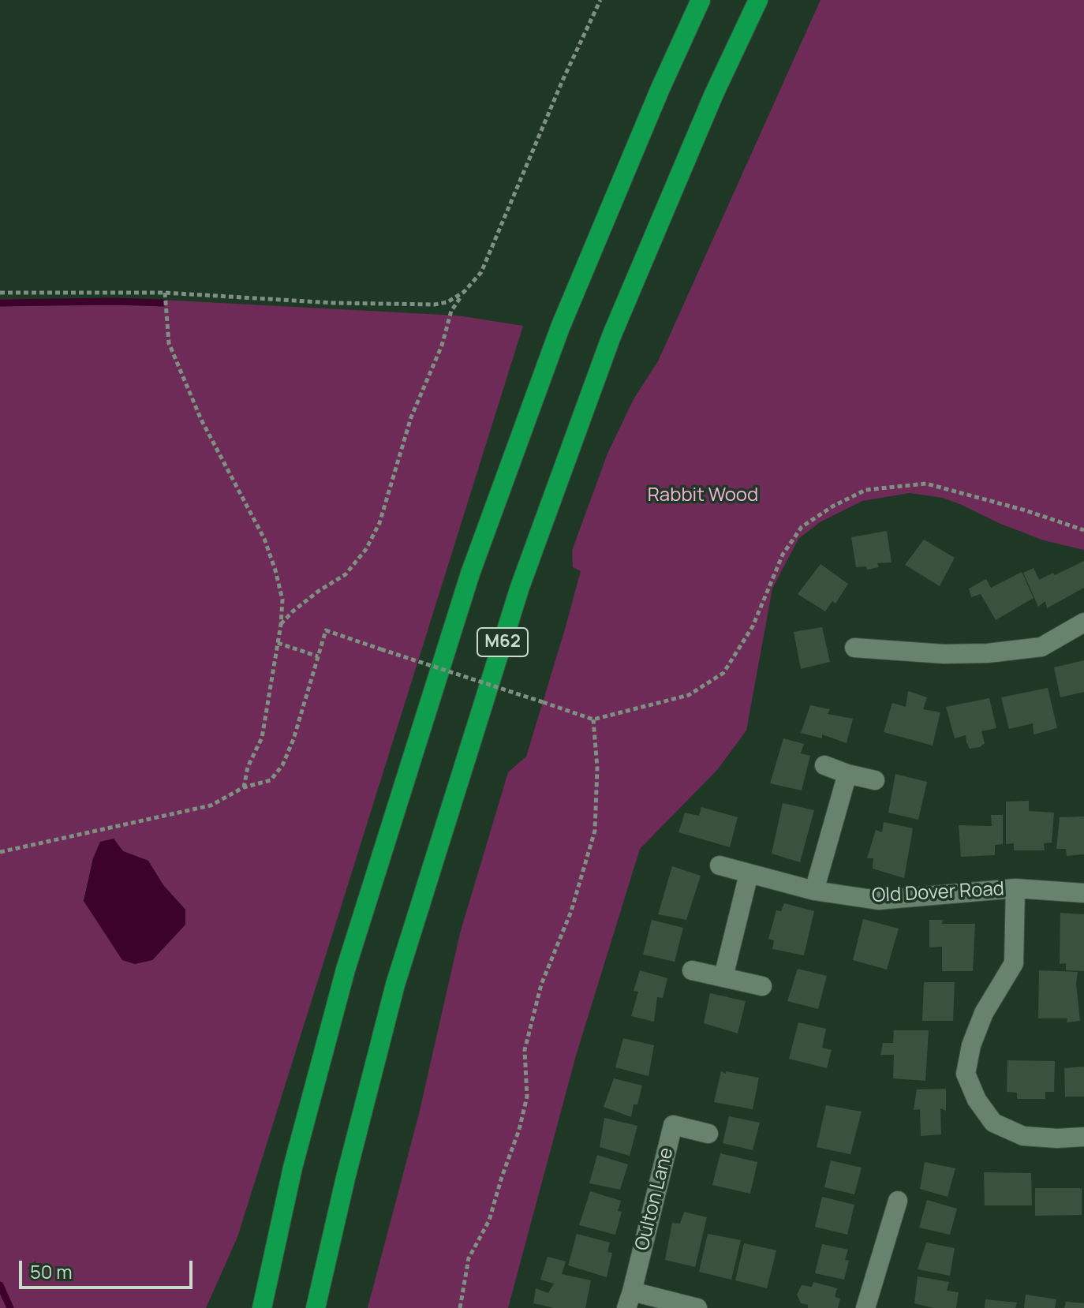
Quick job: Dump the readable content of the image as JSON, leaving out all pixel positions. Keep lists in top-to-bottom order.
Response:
{
  "streets": {
    "highway": ["M62"],
    "street": ["Old Dover Road", "Oulton Lane"]
  },
  "parks": ["Rabbit Wood"],
  "scale_bar": "50 m"
}
